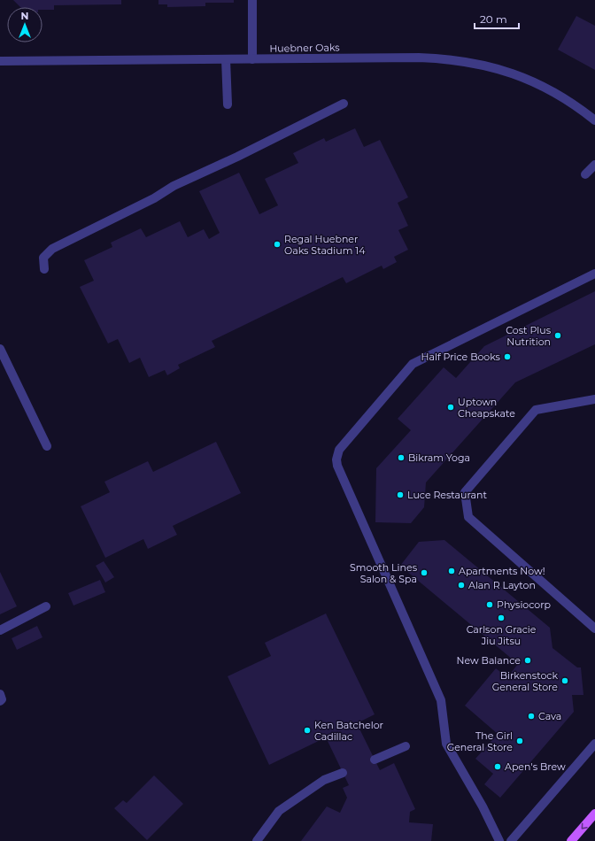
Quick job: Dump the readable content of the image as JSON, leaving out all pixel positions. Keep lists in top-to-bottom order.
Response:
{
  "streets": {
    "street": ["Huebner Oaks"]
  },
  "places": [
    "Regal Huebner Oaks Stadium 14",
    "Cost Plus Nutrition",
    "Half Price Books",
    "Uptown Cheapskate",
    "Bikram Yoga",
    "Luce Restaurant",
    "Apartments Now!",
    "Smooth Lines Salon & Spa",
    "Alan R Layton",
    "Physiocorp",
    "Carlson Gracie Jiu Jitsu",
    "New Balance",
    "Birkenstock General Store",
    "Cava",
    "Ken Batchelor Cadillac",
    "The Girl General Store",
    "Apen's Brew"
  ],
  "scale_bar": "20 m",
  "north": "top"
}
